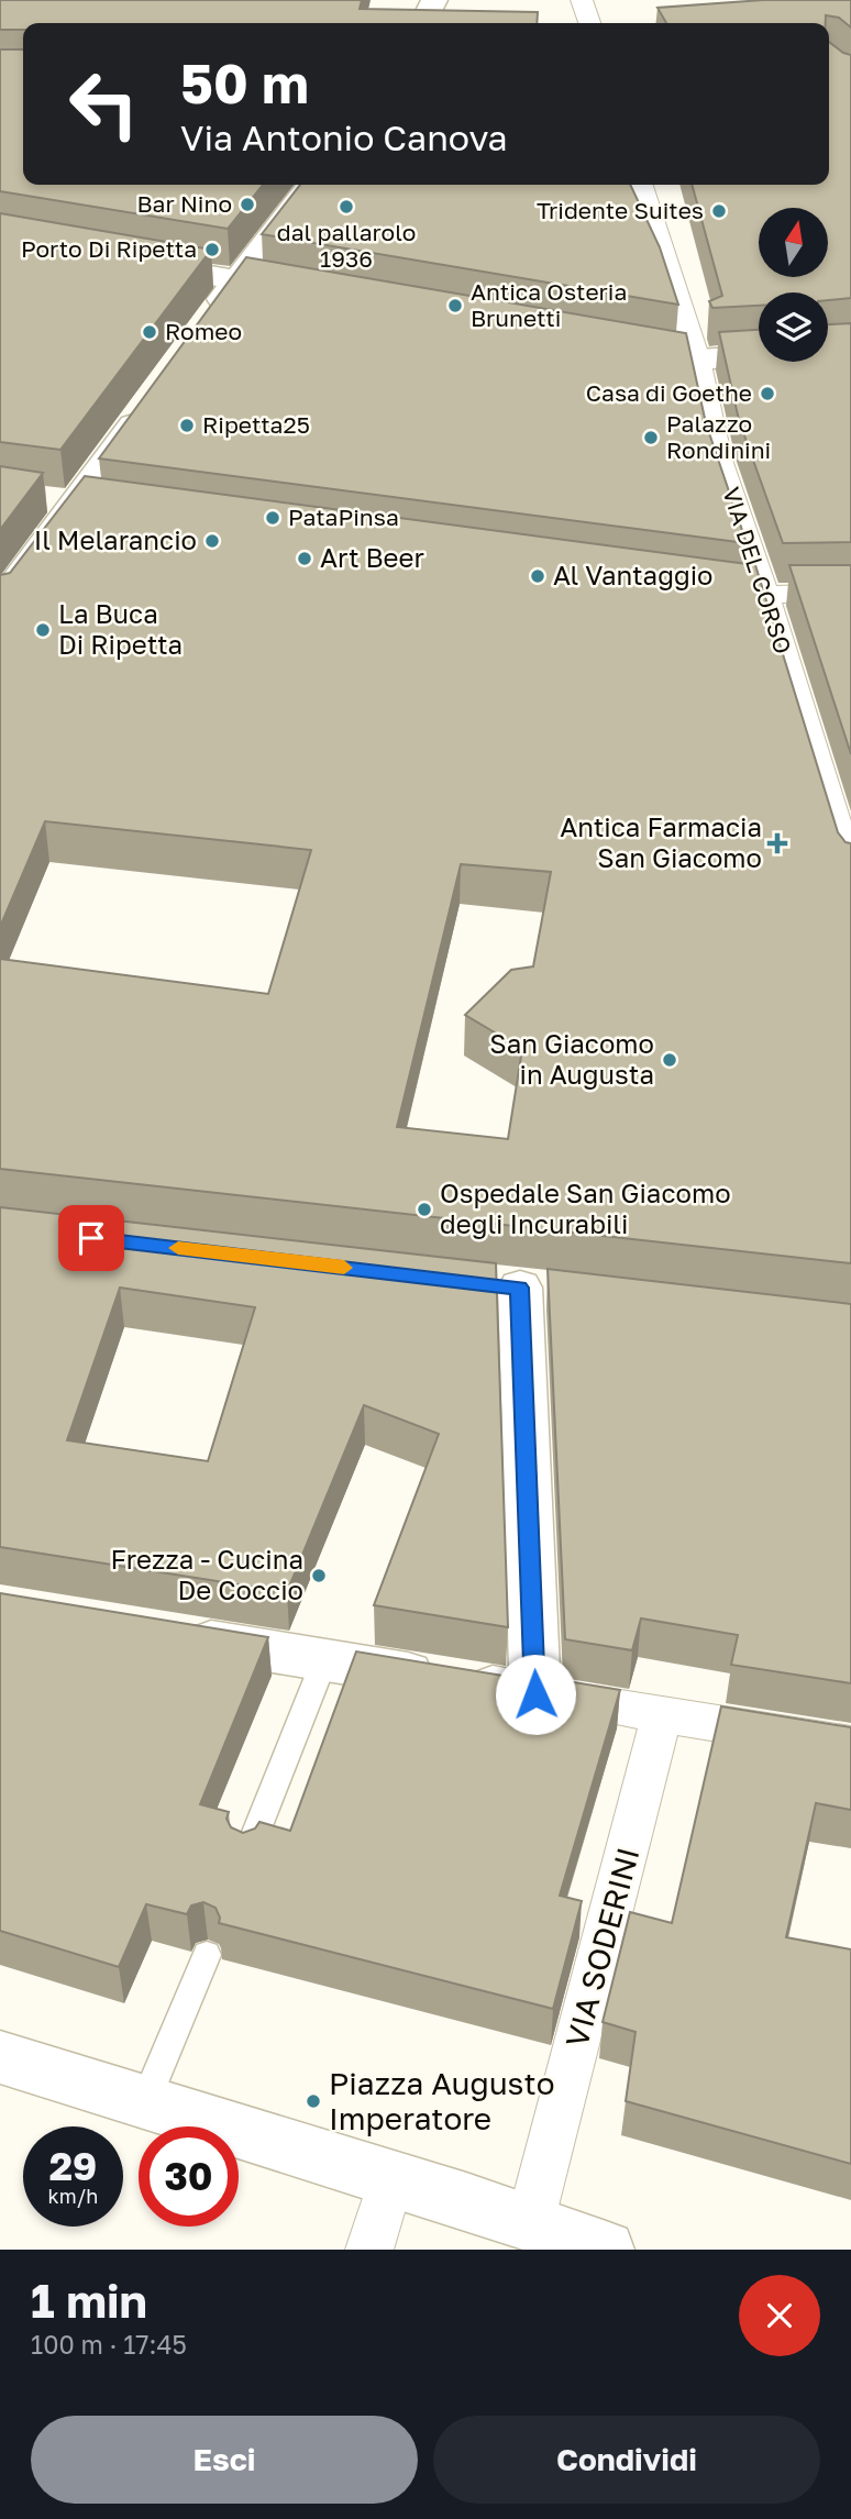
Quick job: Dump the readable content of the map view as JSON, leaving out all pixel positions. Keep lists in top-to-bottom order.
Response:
{
  "streets": {
    "street": ["VIA DEL CORSO", "VIA SODERINI"]
  },
  "places": {
    "other": [
      "Bar Nino",
      "dal pallarolo 1936",
      "Tridente Suites",
      "Porto Di Ripetta",
      "Antica Osteria Brunetti",
      "Romeo",
      "Casa di Goethe",
      "Ripetta25",
      "Palazzo Rondinini",
      "PataPinsa",
      "Il Melarancio",
      "Art Beer",
      "Al Vantaggio",
      "La Buca Di Ripetta",
      "San Giacomo in Augusta",
      "Ospedale San Giacomo degli Incurabili",
      "Frezza - Cucina De Coccio",
      "Piazza Augusto Imperatore"
    ],
    "health": ["Antica Farmacia San Giacomo"]
  },
  "north": "top",
  "page": {
    "turn": ["50 m", "Via Antonio Canova"],
    "speed": "29 km/h",
    "limit": "30",
    "heading": ["1 min", "100 m · 17:45"],
    "buttons": ["Esci", "Condividi"]
  }
}
